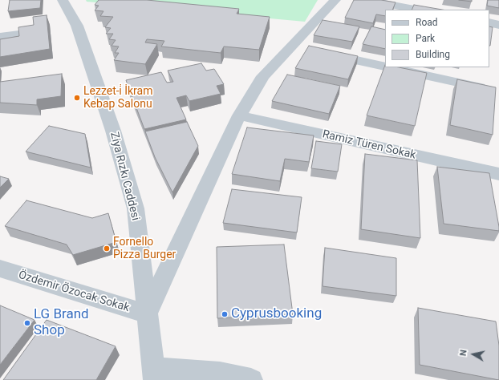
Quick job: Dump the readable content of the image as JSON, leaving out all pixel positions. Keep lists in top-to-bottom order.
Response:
{
  "streets": {
    "street": ["Ramiz Türen Sokak", "Ziya Rızkı Caddesi", "Özdemir Özocak Sokak"]
  },
  "crossings": [
    ["Ziya Rızkı Caddesi", "Özdemir Özocak Sokak"]
  ],
  "places": [
    "Lezzet-i̇ İkram Kebap Salonu",
    "Fornello Pizza Burger",
    "Cyprusbooking",
    "LG Brand Shop"
  ],
  "legend": ["Road", "Park", "Building"],
  "north": "left"
}
